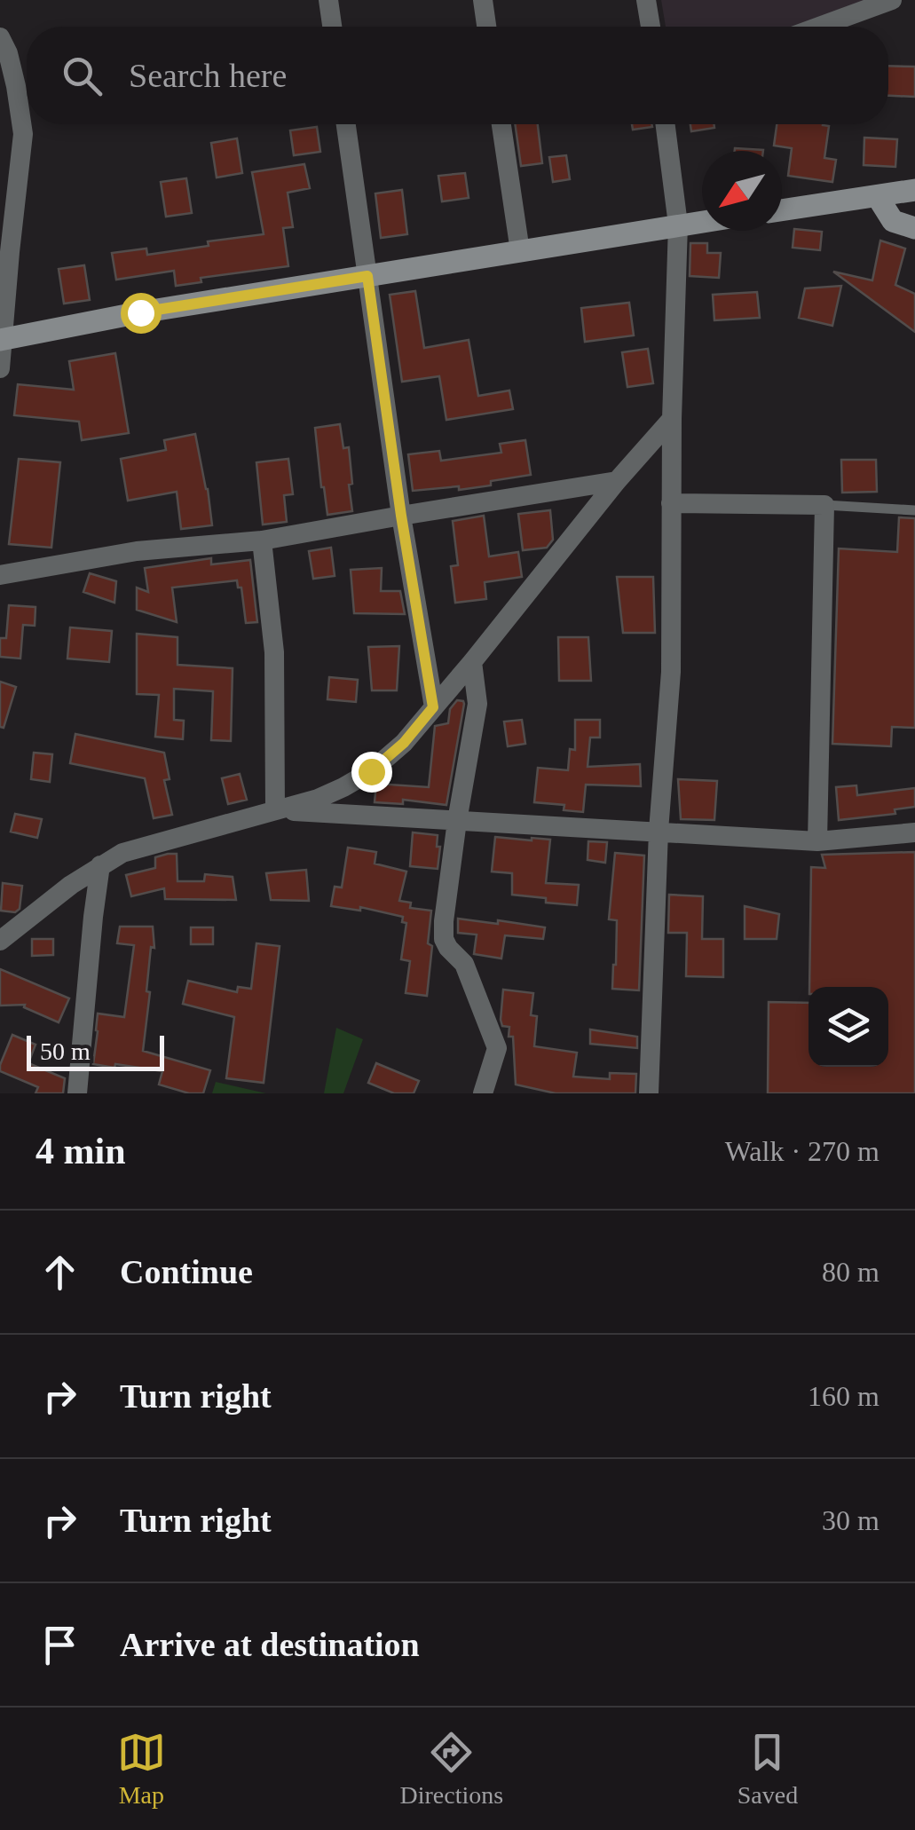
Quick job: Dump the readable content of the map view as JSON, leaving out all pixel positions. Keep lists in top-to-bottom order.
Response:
{
  "scale_bar": "50 m",
  "north": "bottom left",
  "page": {
    "search": "Search here",
    "scale": "50 m",
    "heading": ["4 min", "Walk · 270 m"],
    "list": [
      ["Continue", "80 m"],
      ["Turn right", "160 m"],
      ["Turn right", "30 m"],
      "Arrive at destination"
    ],
    "nav": ["Map", "Directions", "Saved"]
  }
}
